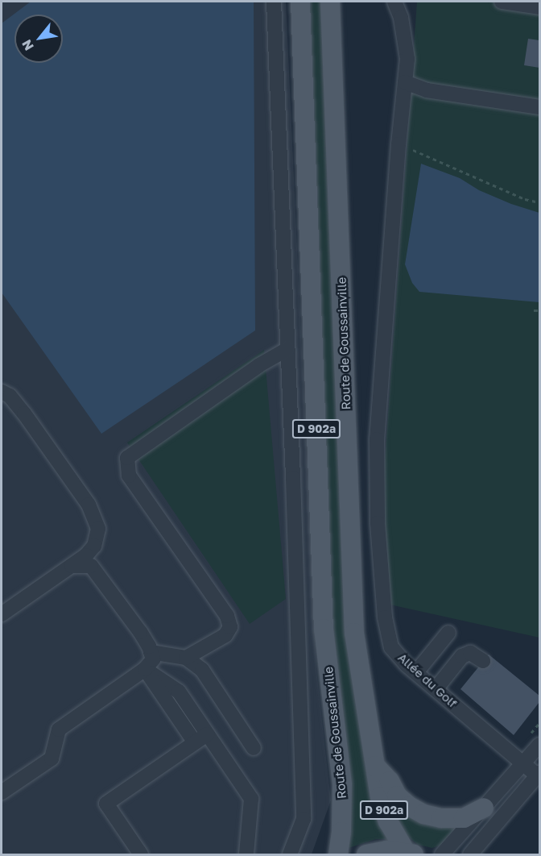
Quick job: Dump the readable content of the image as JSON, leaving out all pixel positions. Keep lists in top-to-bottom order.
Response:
{
  "streets": {
    "main road": ["Route de Goussainville", "D 902a"],
    "street": ["Allée du Golf"]
  },
  "north": "bottom left"
}
